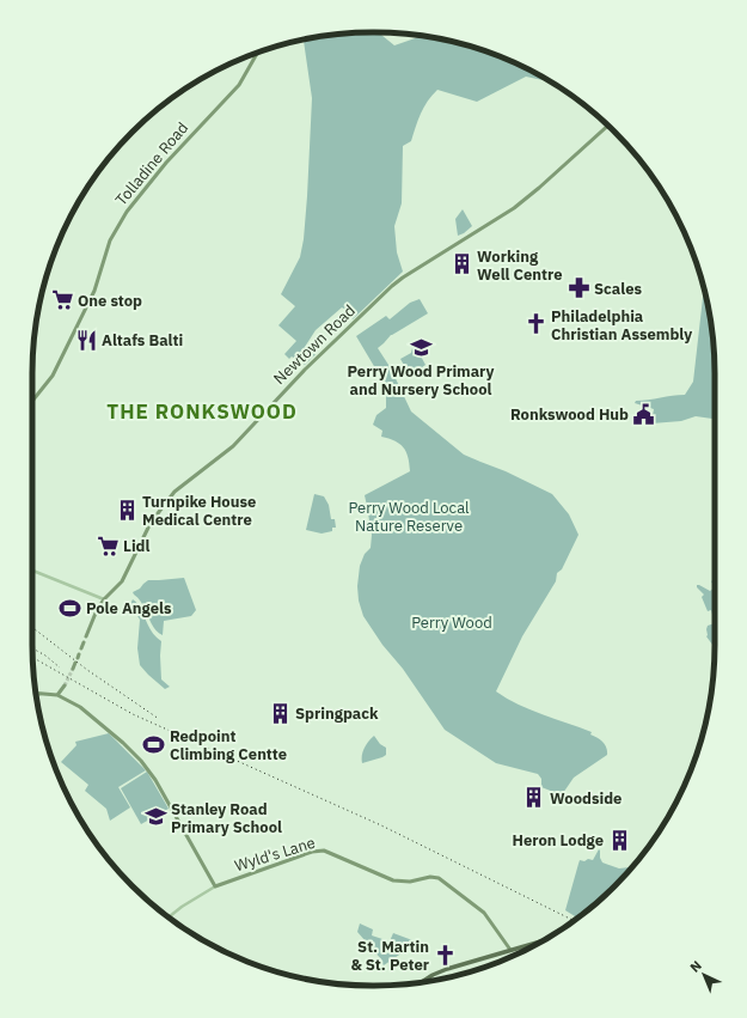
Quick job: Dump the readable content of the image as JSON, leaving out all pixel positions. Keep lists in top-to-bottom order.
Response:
{
  "streets": {
    "main road": ["Tolladine Road", "Newtown Road", "Wyld's Lane"]
  },
  "districts": ["THE RONKSWOOD"],
  "parks": ["Perry Wood Local Nature Reserve", "Perry Wood"],
  "places": {
    "building": [
      "Working Well Centre",
      "Turnpike House Medical Centre",
      "Springpack",
      "Woodside",
      "Heron Lodge"
    ],
    "pharmacy": ["Scales"],
    "supermarket": ["One stop", "Lidl"],
    "church": ["Philadelphia Christian Assembly", "St. Martin & St. Peter"],
    "restaurant": ["Altafs Balti"],
    "school or university": ["Perry Wood Primary and Nursery School", "Stanley Road Primary School"],
    "public building": ["Ronkswood Hub"],
    "sports": ["Pole Angels", "Redpoint Climbing Centte"]
  },
  "north": "top left"
}
